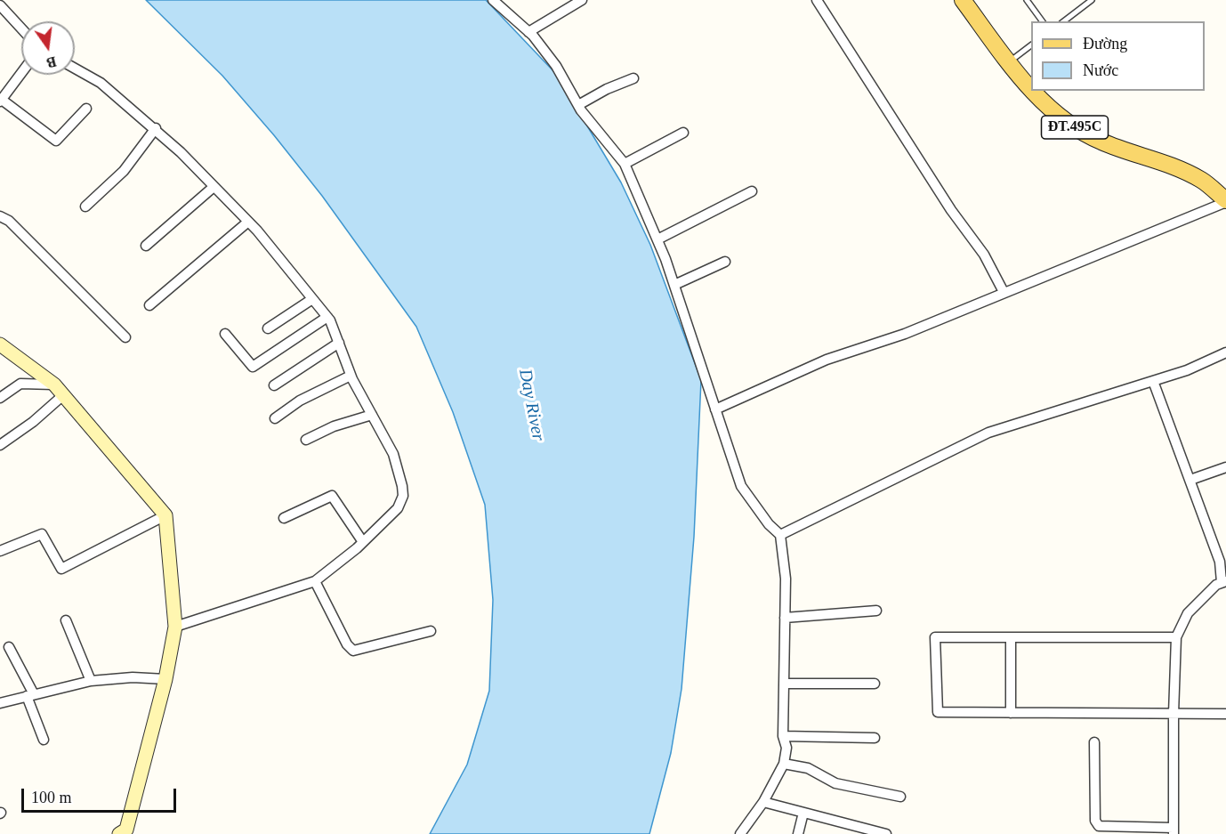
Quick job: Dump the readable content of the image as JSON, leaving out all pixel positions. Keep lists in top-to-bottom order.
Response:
{
  "streets": {
    "main road": ["ĐT.495C"]
  },
  "water": ["Day River"],
  "legend": ["Đường", "Nước"],
  "scale_bar": "100 m",
  "north": "bottom"
}
